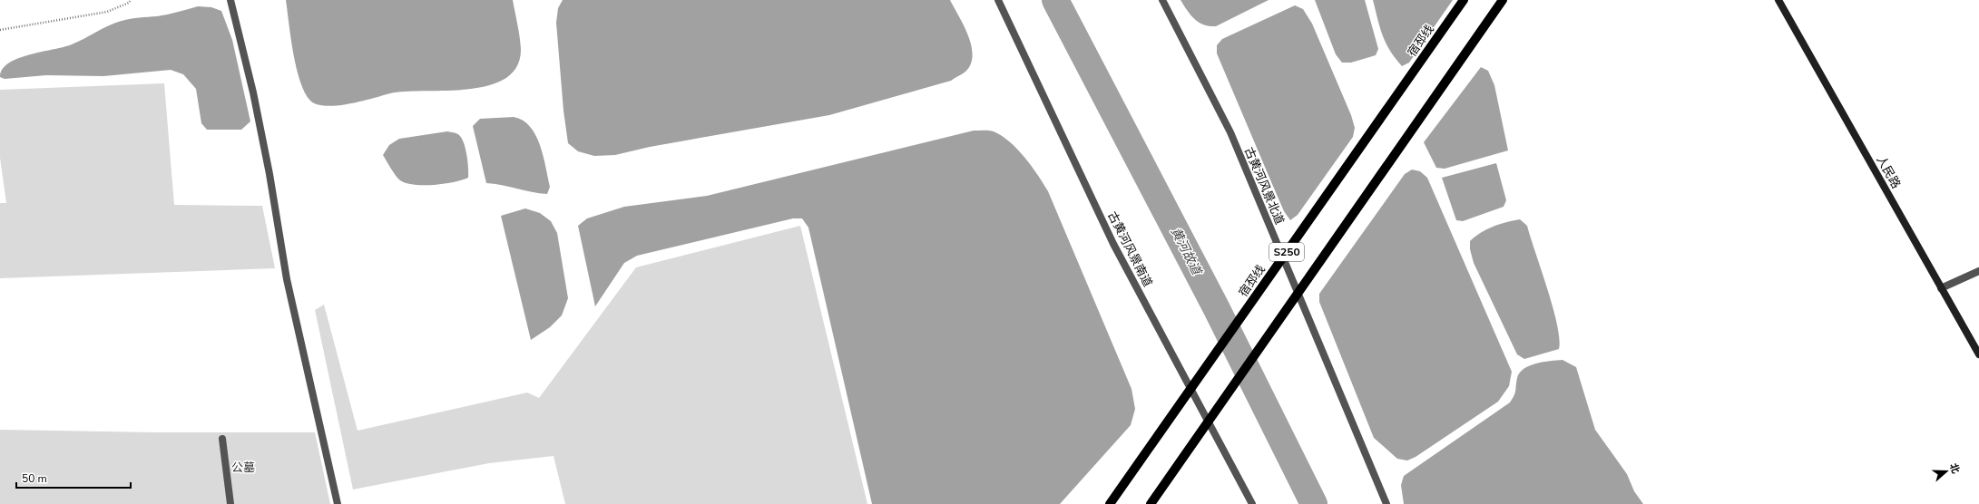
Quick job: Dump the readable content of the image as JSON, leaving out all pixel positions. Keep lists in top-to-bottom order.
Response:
{
  "streets": {
    "main road": ["宿邳线", "S250"],
    "street": ["人民路", "古黄河风景北道", "古黄河风景南道"]
  },
  "water": ["黄河故道"],
  "parks": ["公墓"],
  "scale_bar": "50 m",
  "north": "right"
}
